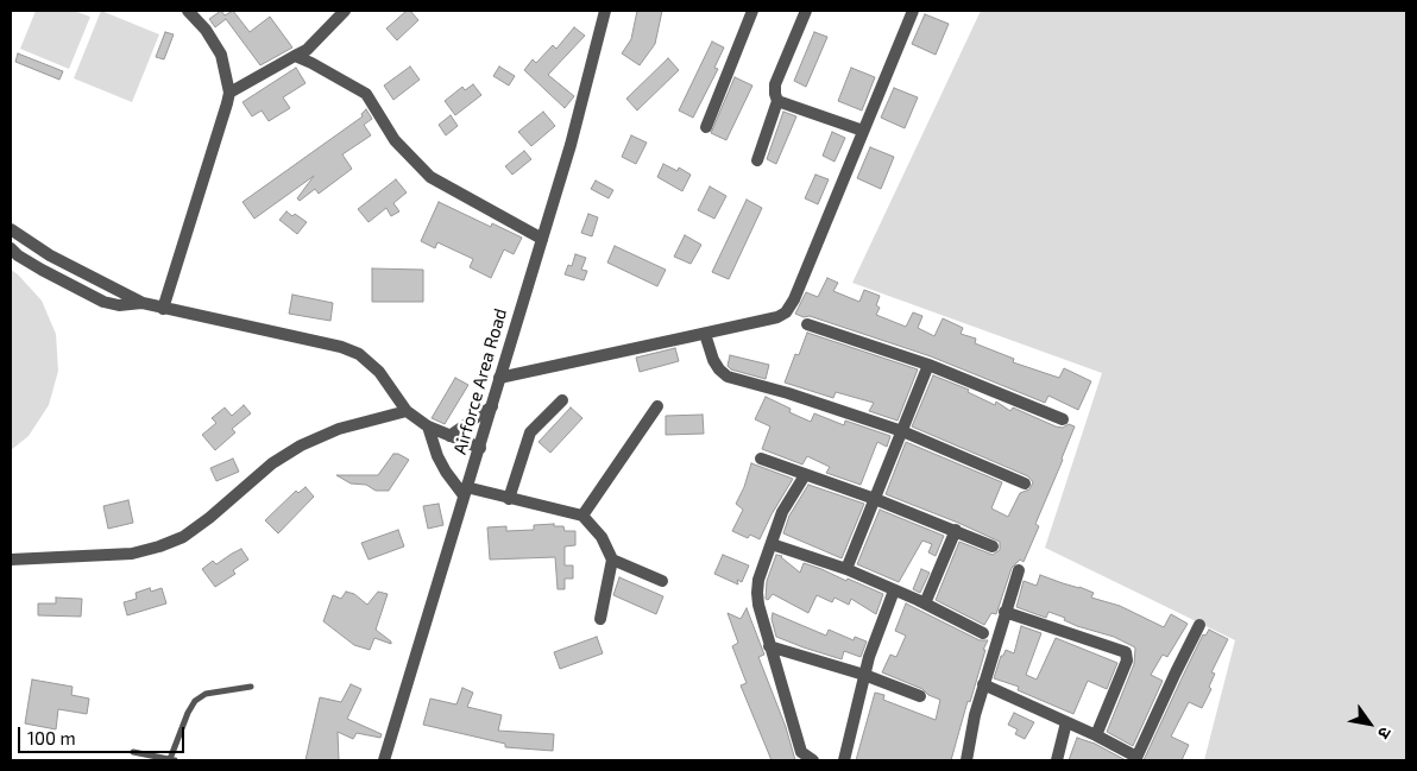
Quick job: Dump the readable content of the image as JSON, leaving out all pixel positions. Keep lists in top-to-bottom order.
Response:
{
  "streets": {
    "street": ["Airforce Area Road"]
  },
  "scale_bar": "100 m",
  "north": "bottom right"
}
